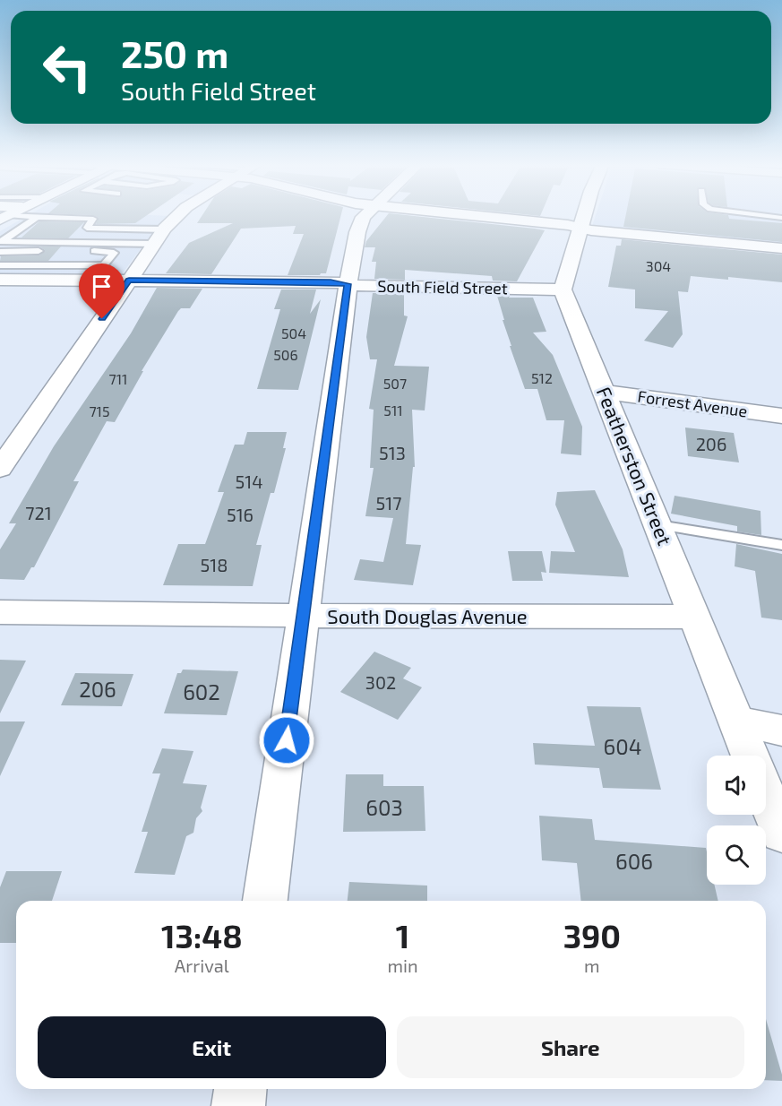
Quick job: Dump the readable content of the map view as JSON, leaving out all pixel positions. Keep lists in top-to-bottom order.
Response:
{
  "streets": {
    "street": [
      "South Field Street",
      "Forrest Avenue",
      "Featherston Street",
      "South Douglas Avenue"
    ]
  },
  "crossings": [
    ["South Field Street", "Featherston Street"],
    ["Forrest Avenue", "Featherston Street"],
    ["Featherston Street", "South Douglas Avenue"]
  ],
  "house_numbers": [
    "304",
    "504",
    "506",
    "512",
    "711",
    "507",
    "511",
    "715",
    "206",
    "513",
    "514",
    "517",
    "721",
    "516",
    "518",
    "302",
    "206",
    "602",
    "604",
    "603",
    "606"
  ],
  "page": {
    "turn": ["250 m", "South Field Street"],
    "eta": [
      "13:48",
      "Arrival",
      "1",
      "min",
      "390",
      "m"
    ],
    "buttons": ["Exit", "Share"]
  }
}
